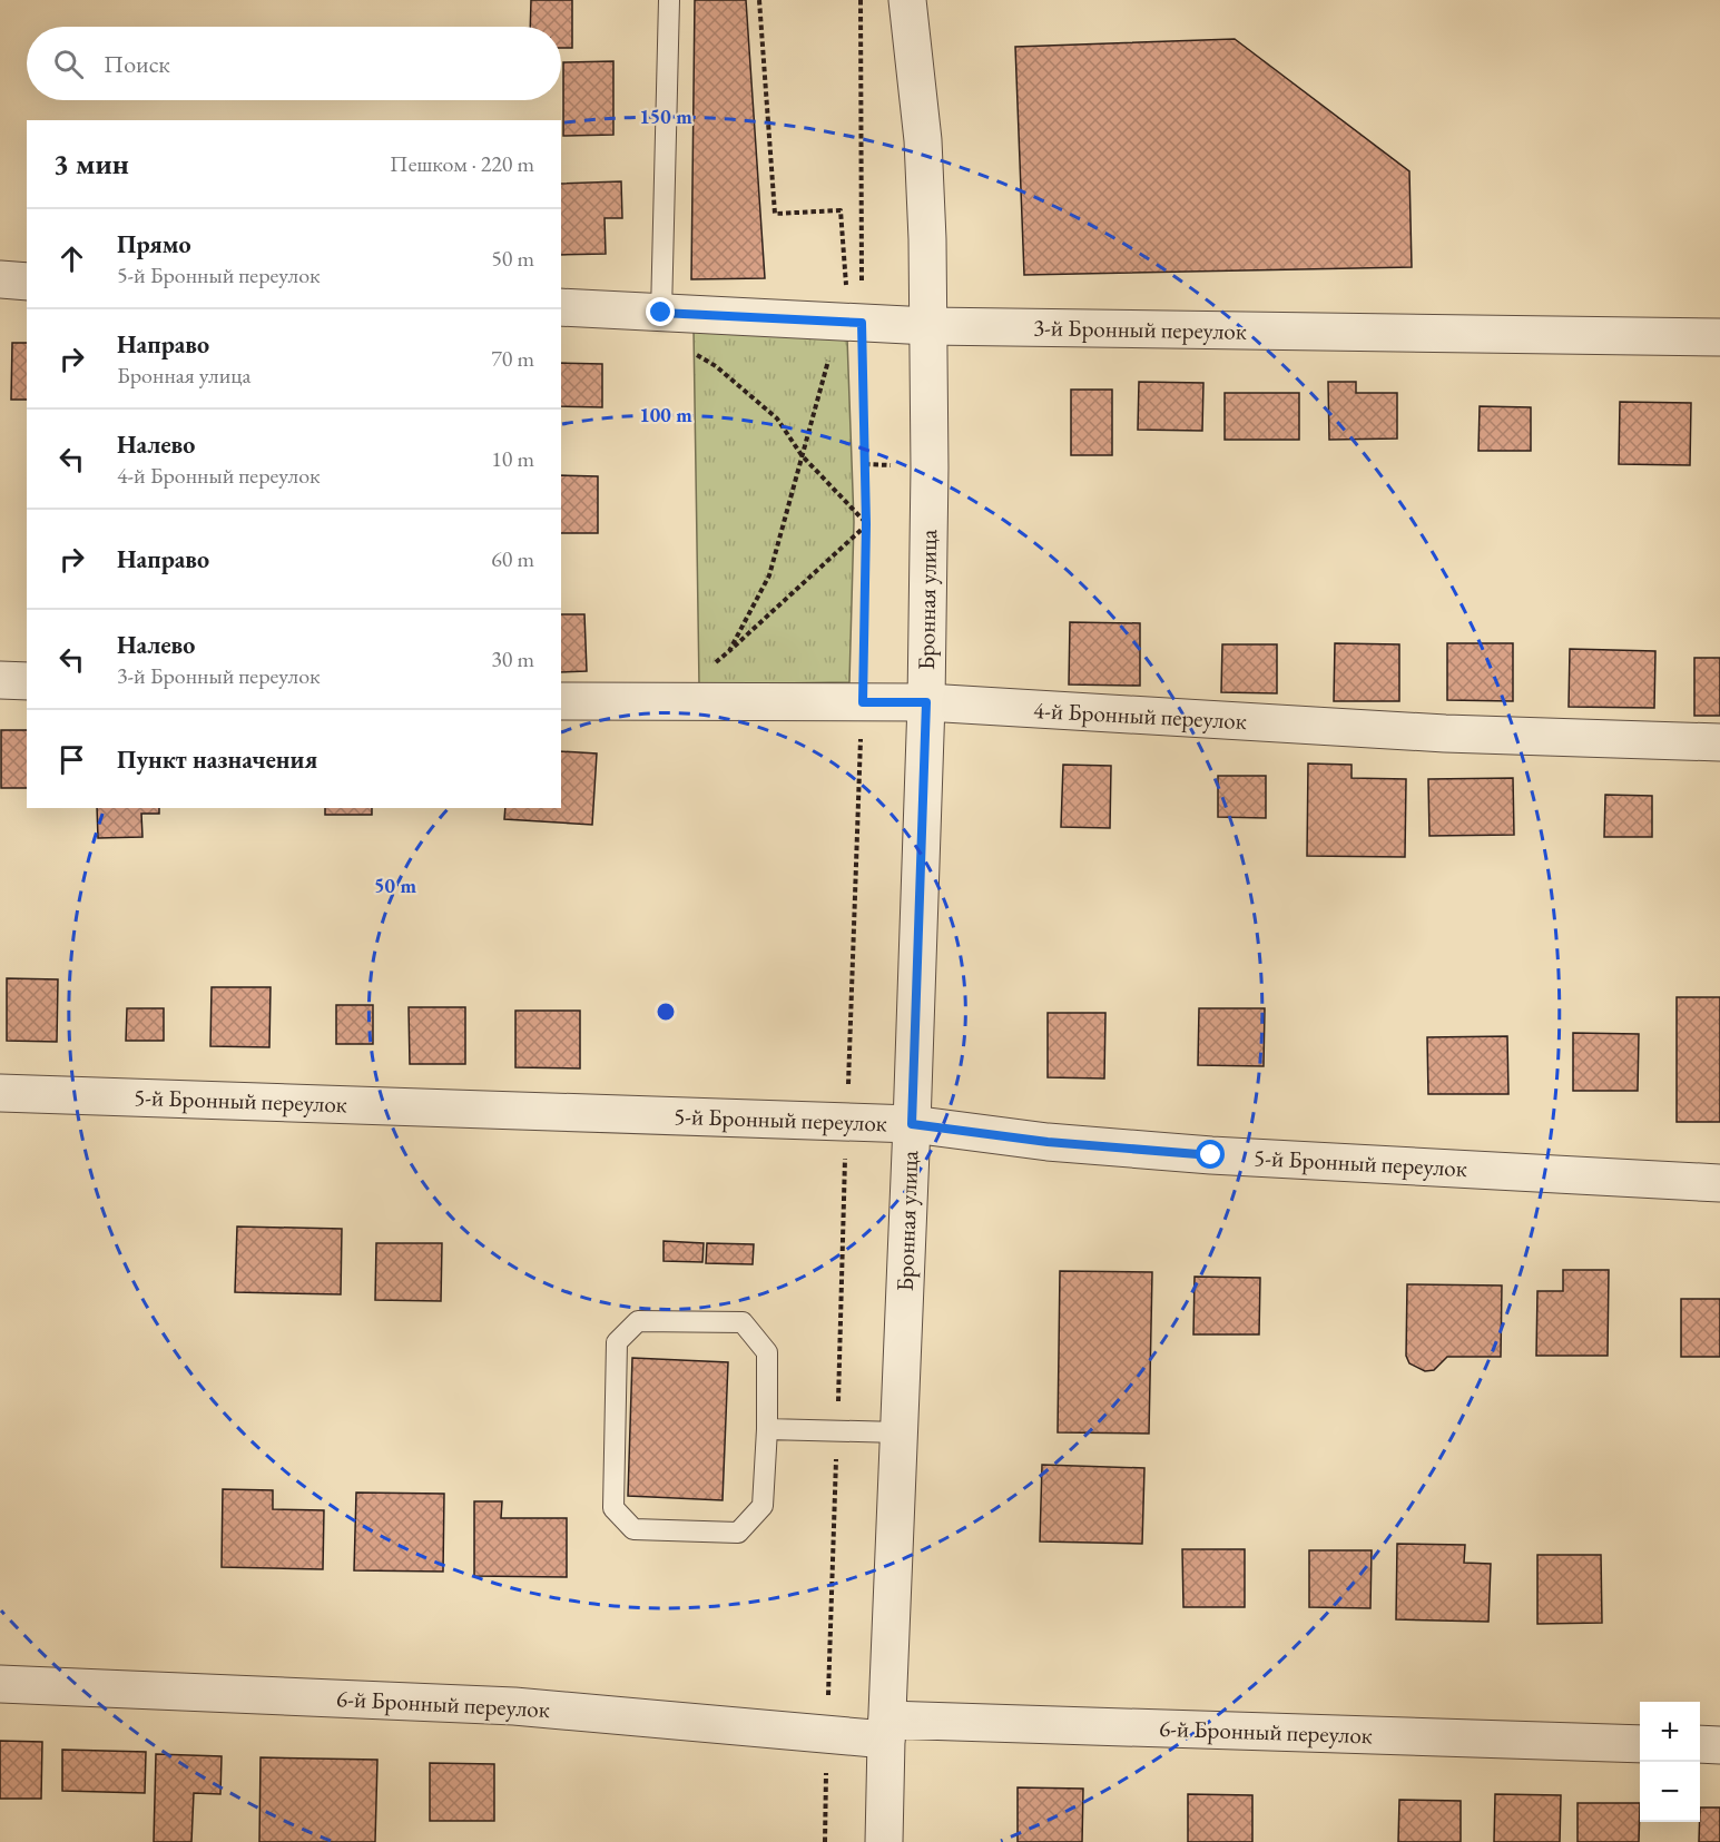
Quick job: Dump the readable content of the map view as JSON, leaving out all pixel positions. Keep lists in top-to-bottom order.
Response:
{
  "streets": {
    "street": [
      "3-й Бронный переулок",
      "Бронная улица",
      "4-й Бронный переулок",
      "5-й Бронный переулок",
      "6-й Бронный переулок"
    ]
  },
  "crossings": [
    ["3-й Бронный переулок", "Бронная улица"],
    ["Бронная улица", "4-й Бронный переулок"],
    ["Бронная улица", "5-й Бронный переулок"],
    ["Бронная улица", "6-й Бронный переулок"]
  ],
  "page": {
    "search": "Поиск",
    "heading": ["3 мин", "Пешком · 220 m"],
    "list": [
      ["Прямо", "5-й Бронный переулок", "50 m"],
      ["Направо", "Бронная улица", "70 m"],
      ["Налево", "4-й Бронный переулок", "10 m"],
      ["Направо", "60 m"],
      ["Налево", "3-й Бронный переулок", "30 m"],
      "Пункт назначения"
    ],
    "map_buttons": ["+", "−"]
  },
  "rings": ["150 m", "100 m", "50 m"]
}
